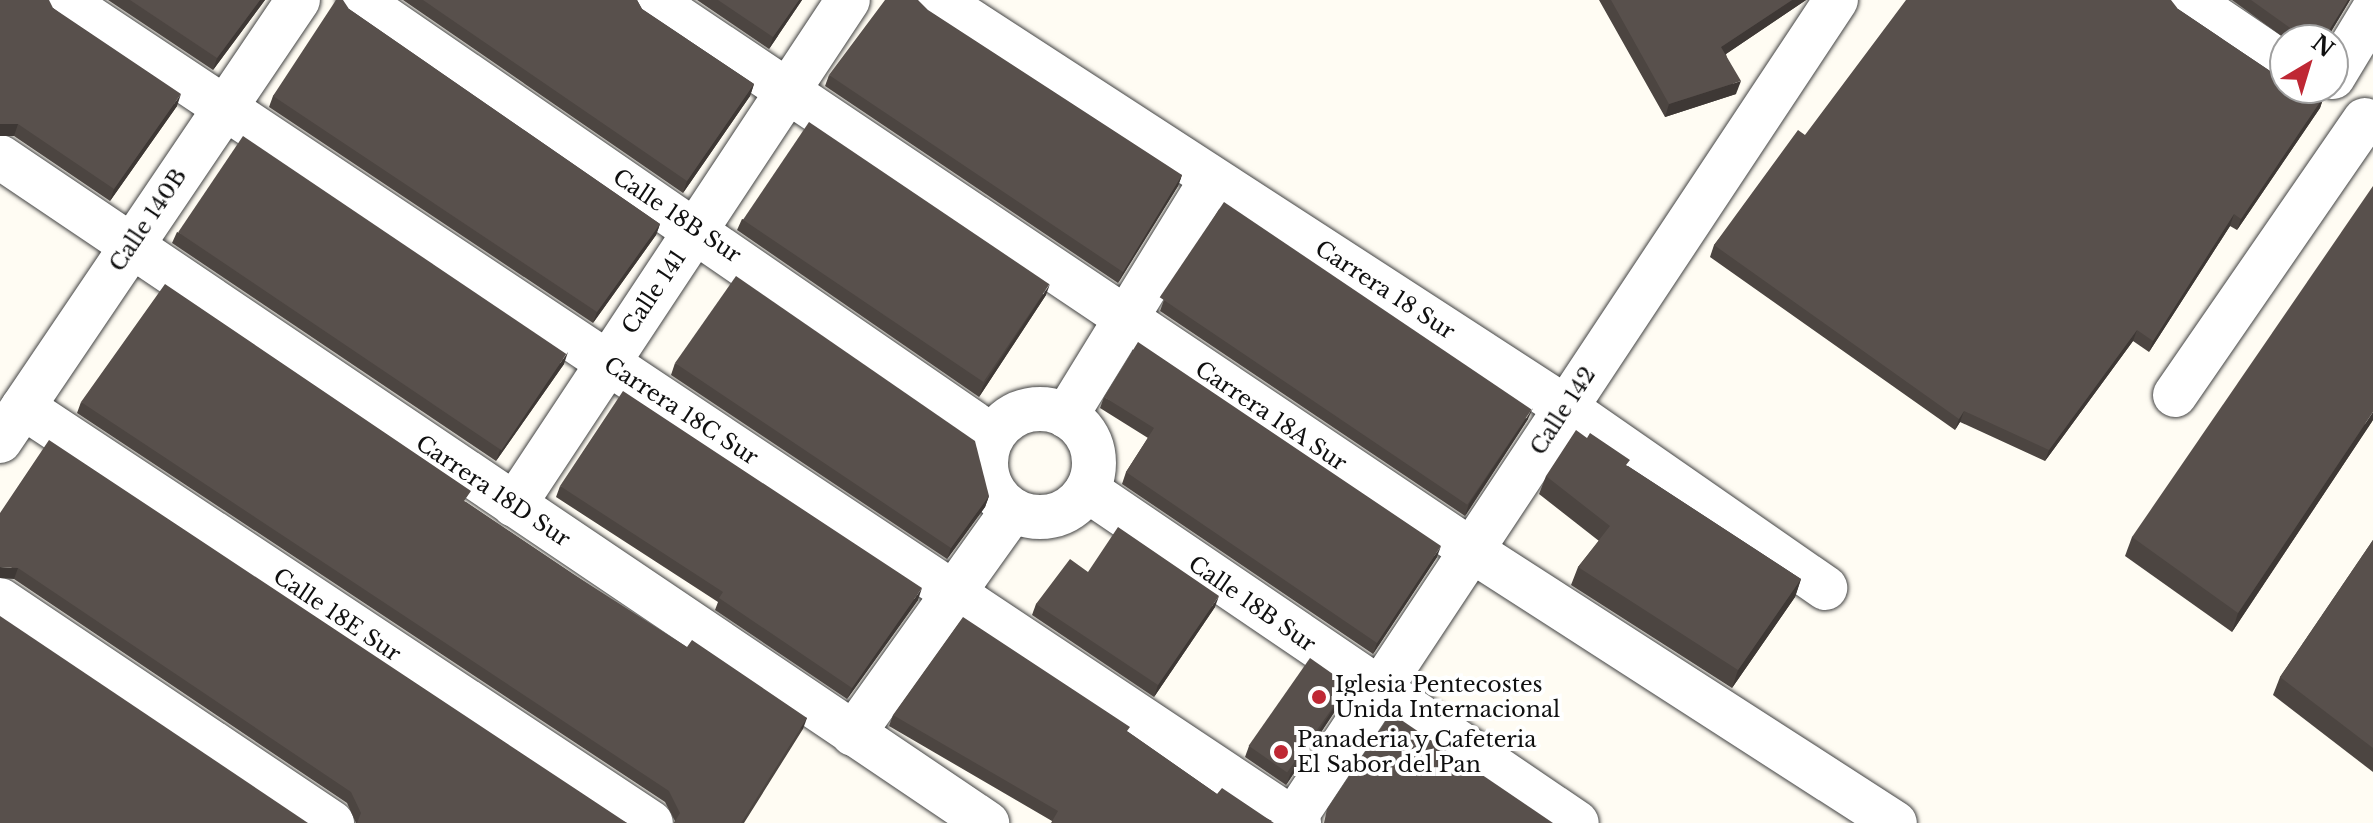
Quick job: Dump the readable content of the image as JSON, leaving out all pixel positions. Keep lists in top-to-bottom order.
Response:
{
  "streets": {
    "street": [
      "Calle 18B Sur",
      "Calle 140B",
      "Carrera 18 Sur",
      "Calle 141",
      "Carrera 18C Sur",
      "Calle 142",
      "Carrera 18A Sur",
      "Carrera 18D Sur",
      "Calle 18E Sur"
    ]
  },
  "crossings": [
    ["Calle 18B Sur", "Calle 141"],
    ["Calle 18B Sur", "Calle 142"],
    ["Calle 140B", "Carrera 18C Sur"],
    ["Calle 140B", "Carrera 18D Sur"],
    ["Calle 140B", "Calle 18E Sur"],
    ["Carrera 18 Sur", "Calle 142"],
    ["Calle 141", "Carrera 18C Sur"],
    ["Calle 141", "Carrera 18A Sur"],
    ["Calle 141", "Carrera 18D Sur"],
    ["Carrera 18C Sur", "Calle 142"],
    ["Calle 142", "Carrera 18A Sur"]
  ],
  "places": ["Iglesia Pentecostes Unida Internacional", "Panaderia y Cafeteria El Sabor del Pan"],
  "north": "top right"
}
